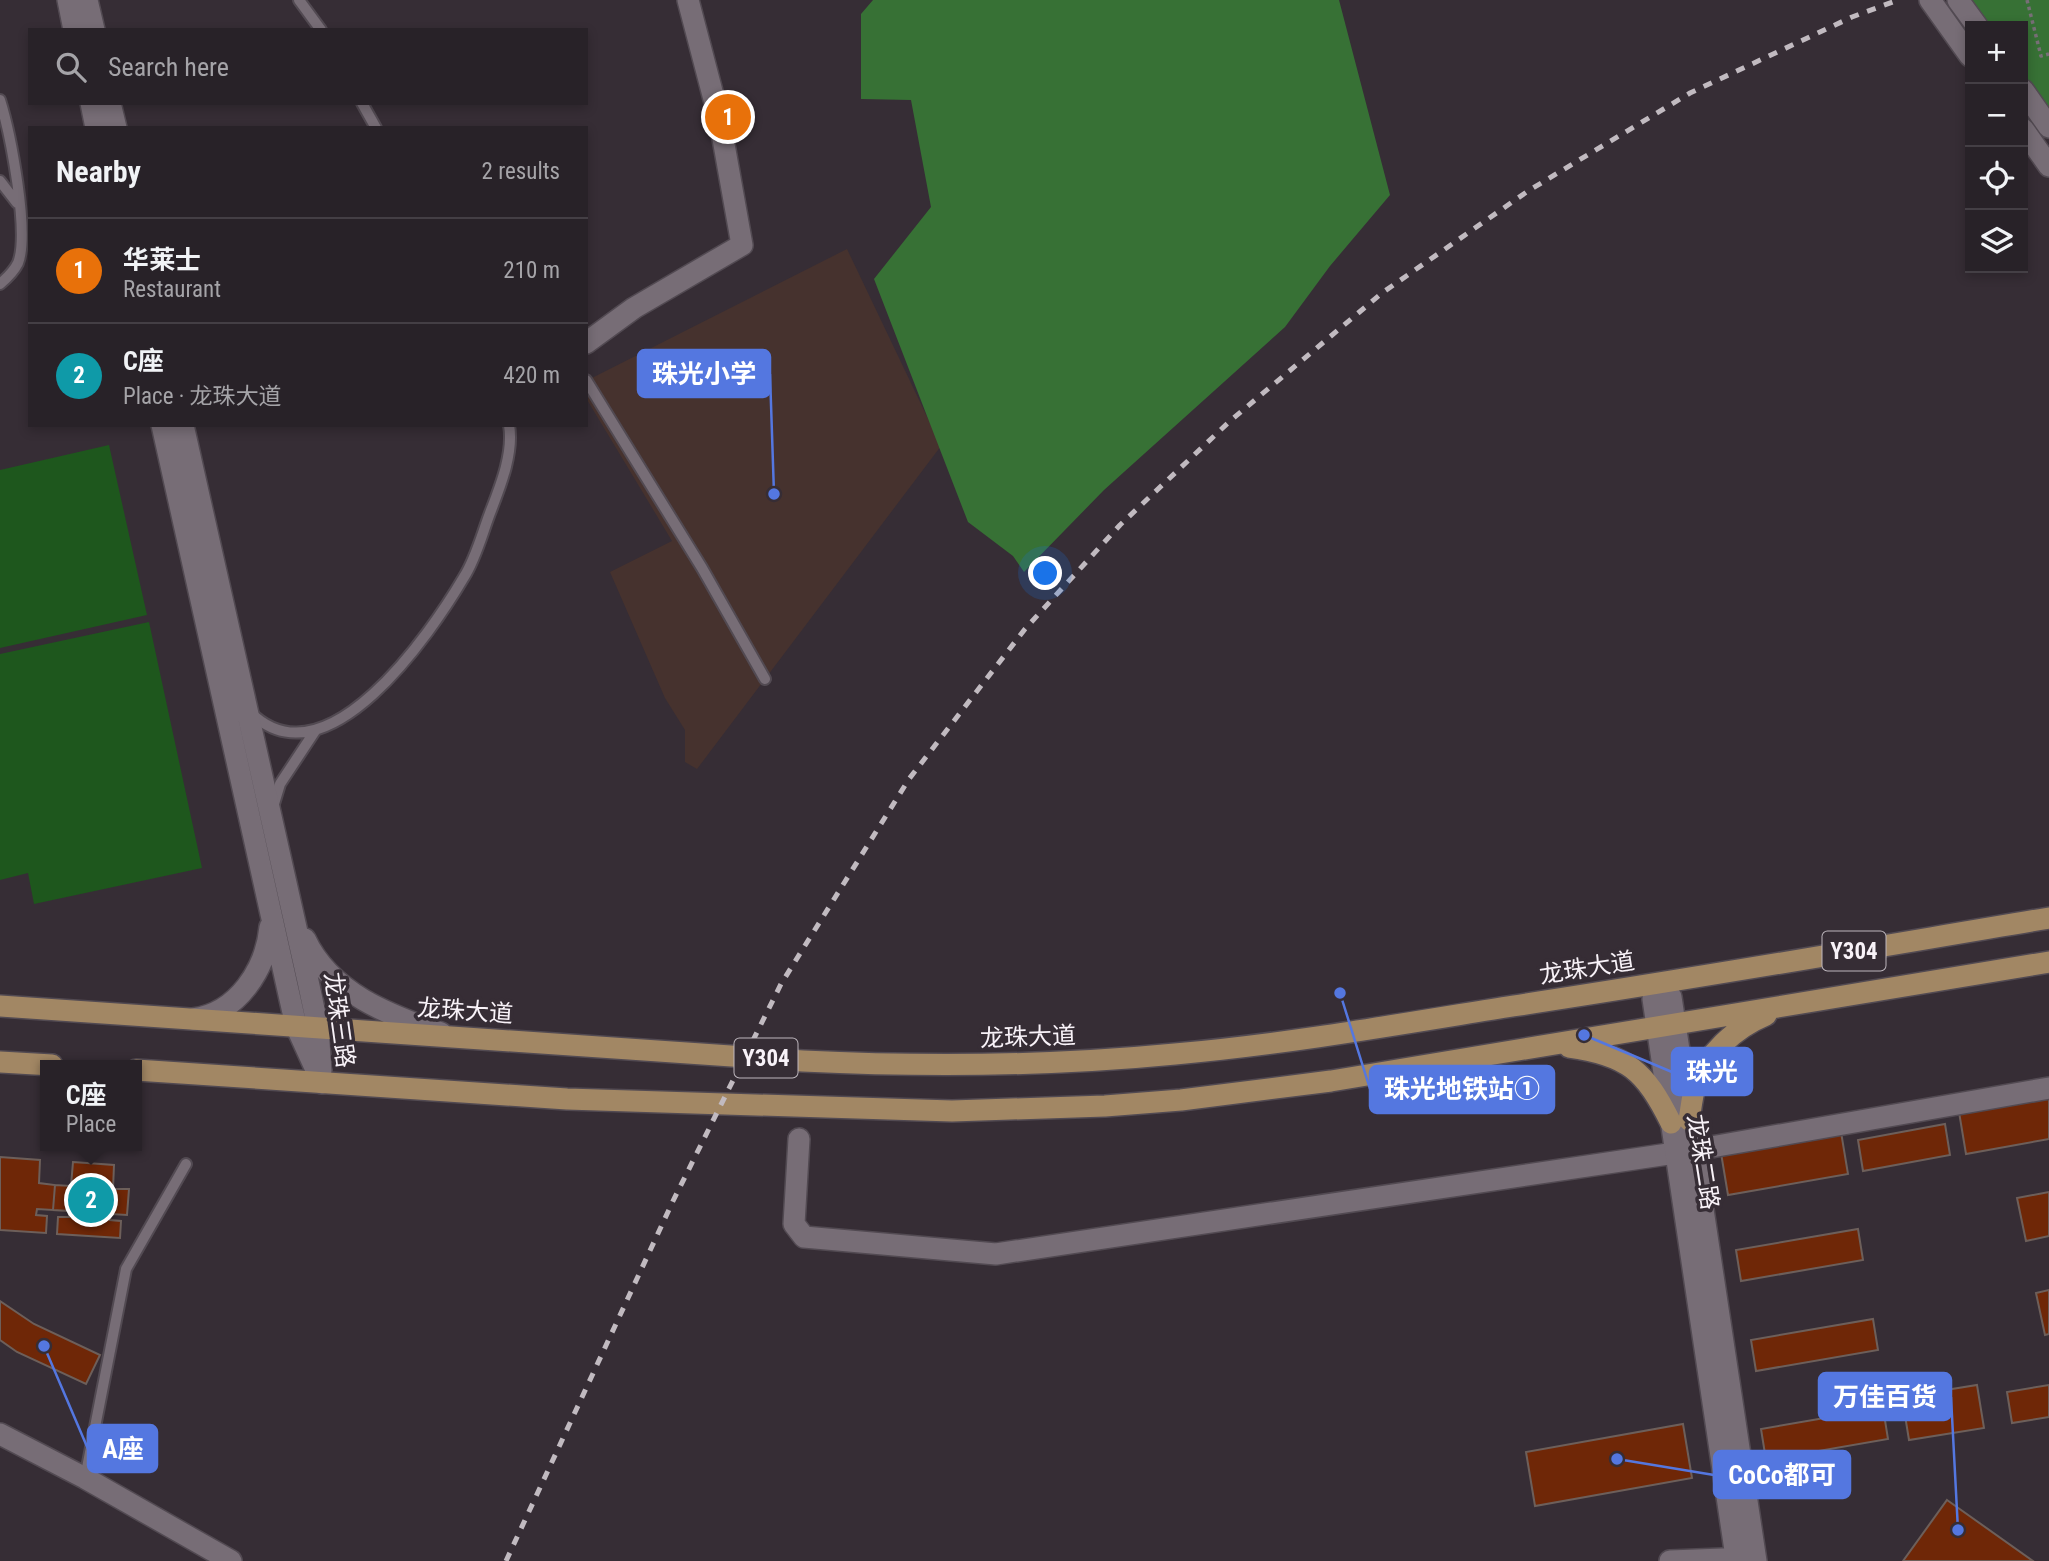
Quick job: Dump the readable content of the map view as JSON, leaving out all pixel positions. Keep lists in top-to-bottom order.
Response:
{
  "streets": {
    "main road": ["Y304", "龙珠大道"],
    "street": ["龙珠三路", "龙珠二路"]
  },
  "crossings": [
    ["龙珠大道", "龙珠三路"],
    ["龙珠大道", "龙珠二路"]
  ],
  "places": [
    "珠光小学",
    "珠光地铁站①",
    "珠光",
    "A座",
    "CoCo都可",
    "万佳百货"
  ],
  "page": {
    "map_buttons": ["+", "−"],
    "search": "Search here",
    "pins": ["1", "2"],
    "heading": ["Nearby", "2 results"],
    "list": [
      {
        "mark": "1",
        "name": "华莱士",
        "note": "Restaurant",
        "value": "210 m"
      },
      {
        "mark": "2",
        "name": "C座",
        "note": "Place · 龙珠大道",
        "value": "420 m"
      }
    ],
    "popup": ["C座", "Place"]
  }
}
